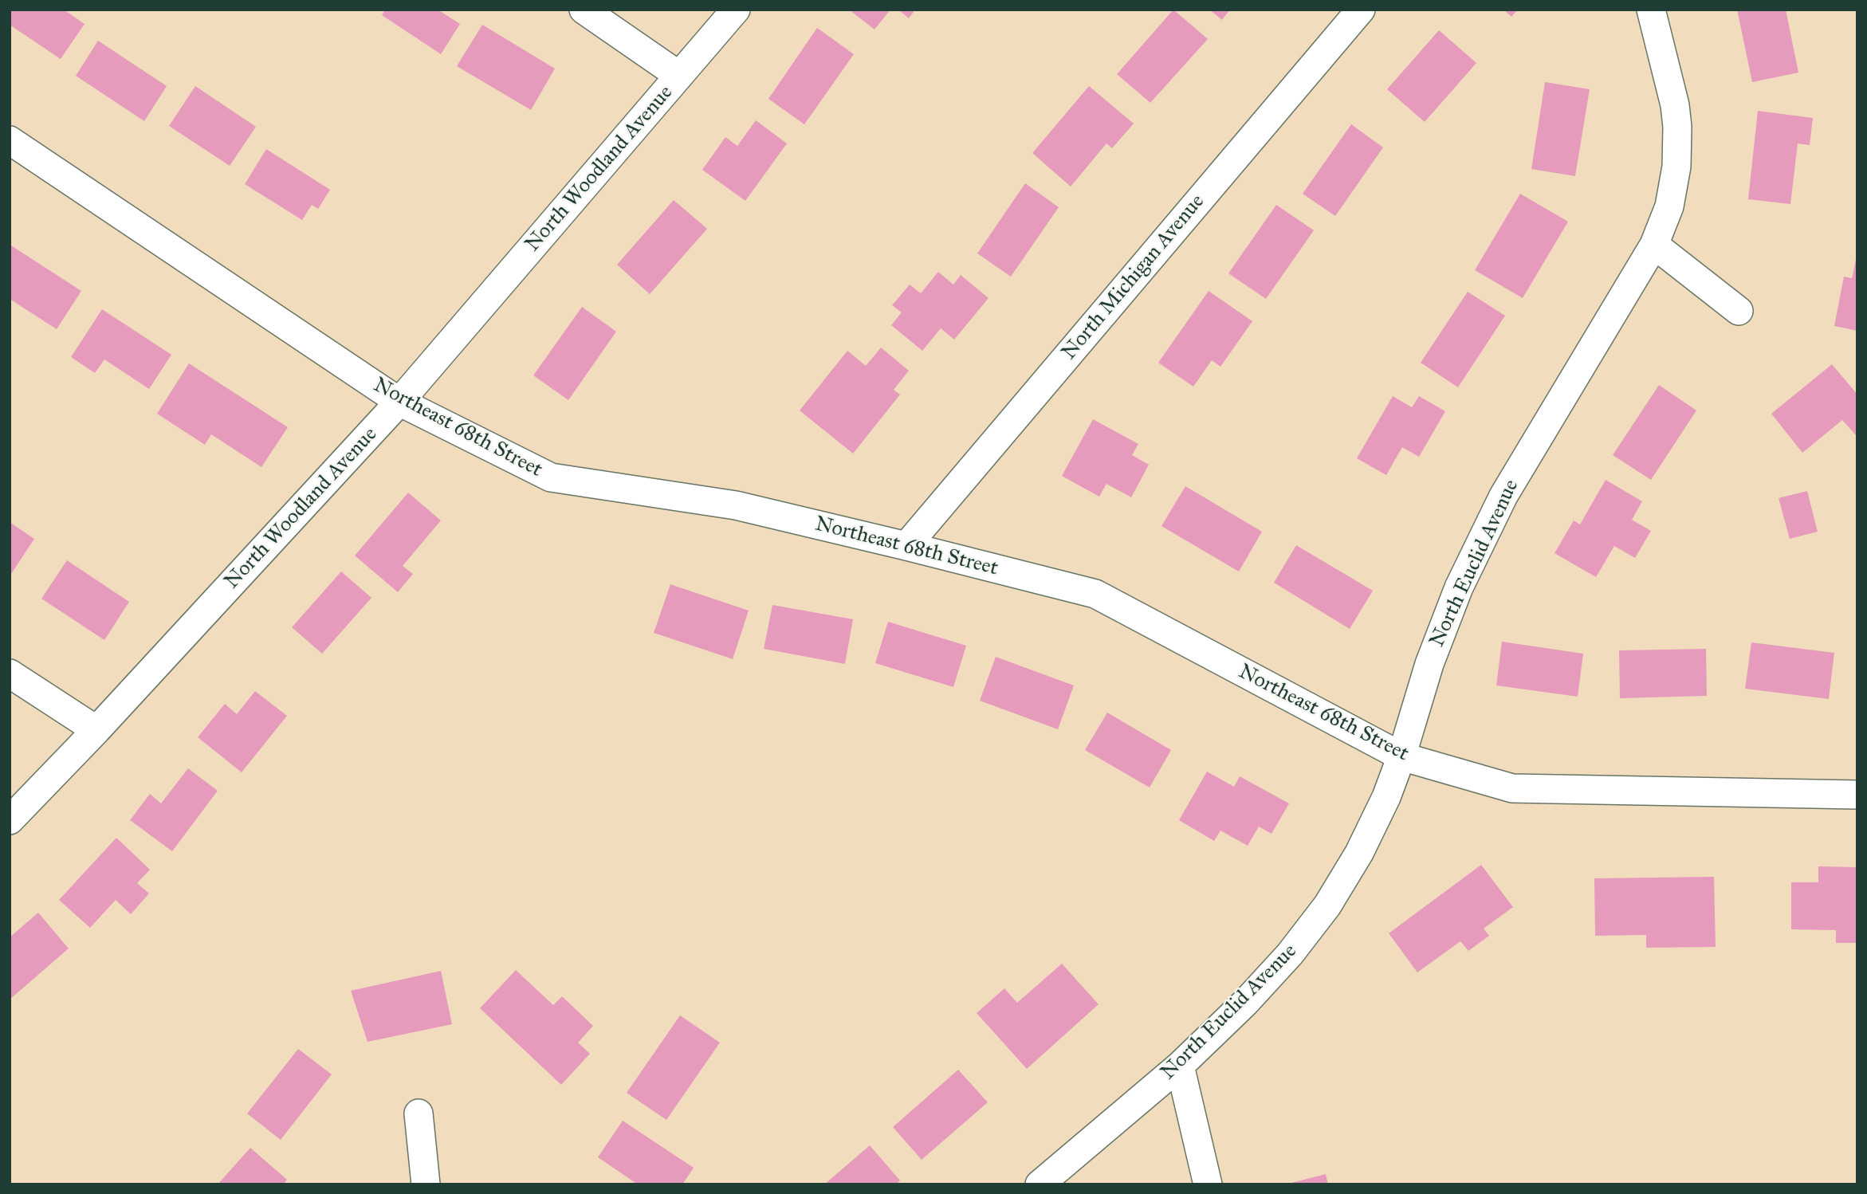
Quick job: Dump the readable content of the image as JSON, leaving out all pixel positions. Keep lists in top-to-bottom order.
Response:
{
  "streets": {
    "street": [
      "North Woodland Avenue",
      "North Michigan Avenue",
      "Northeast 68th Street",
      "North Euclid Avenue"
    ]
  },
  "crossings": [
    ["North Woodland Avenue", "Northeast 68th Street"],
    ["North Michigan Avenue", "Northeast 68th Street"],
    ["Northeast 68th Street", "North Euclid Avenue"]
  ]
}
